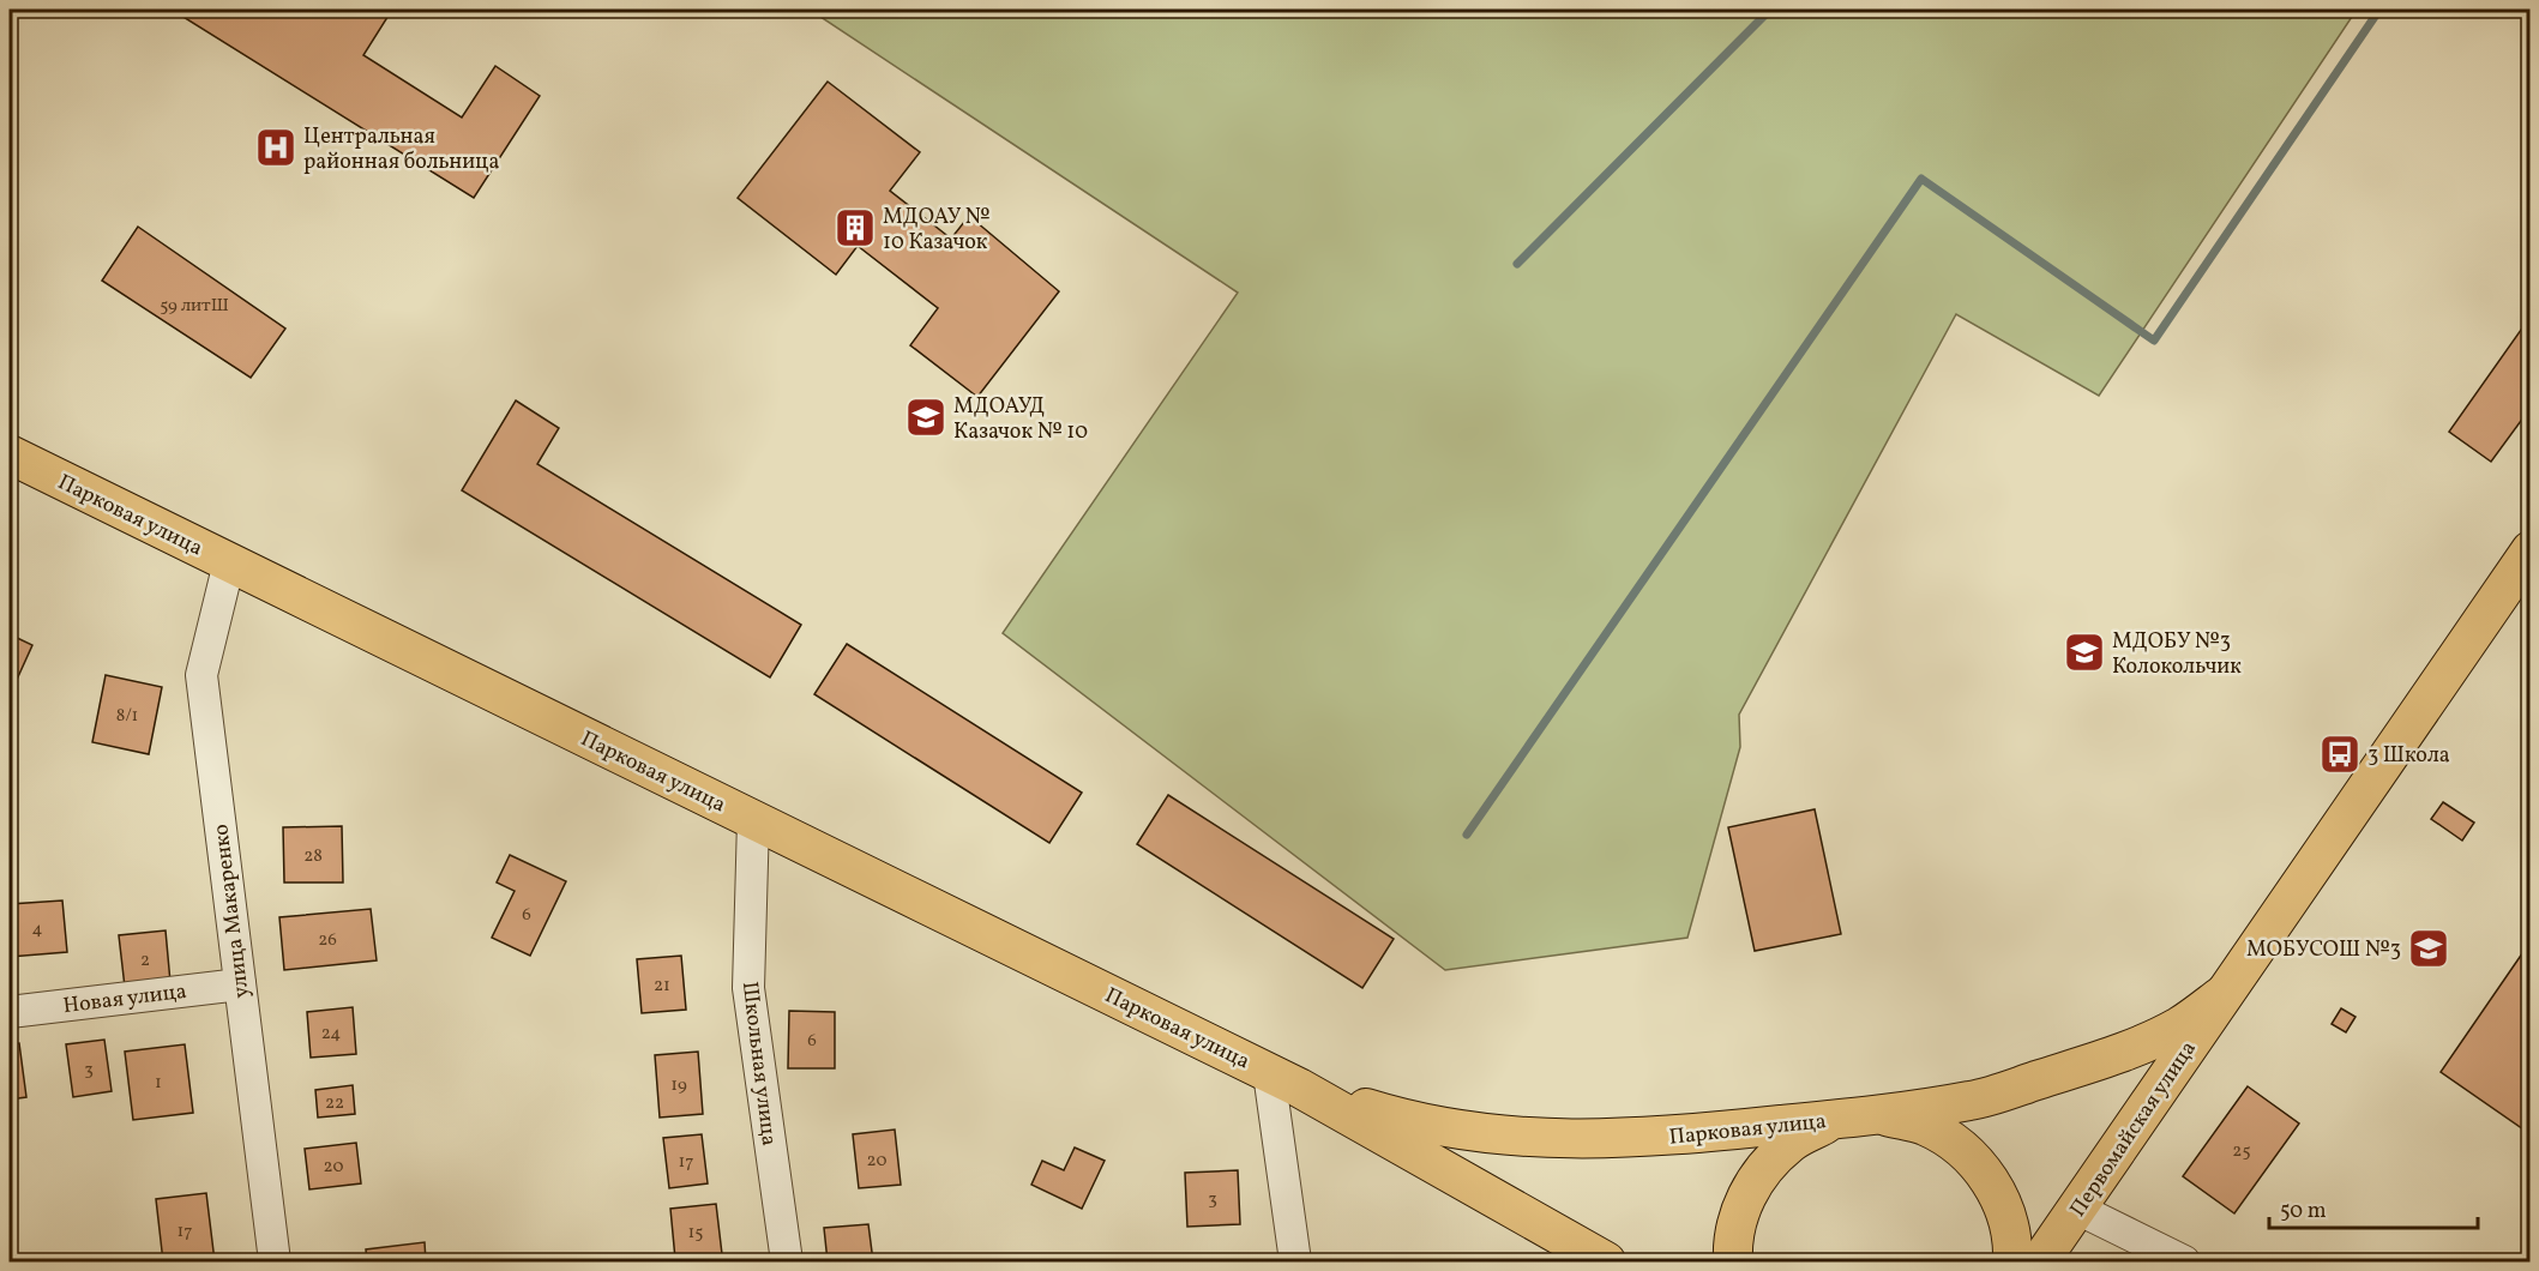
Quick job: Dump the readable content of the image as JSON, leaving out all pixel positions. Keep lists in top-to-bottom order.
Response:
{
  "streets": {
    "main road": ["Парковая улица", "Первомайская улица"],
    "street": ["улица Макаренко", "Новая улица", "Школьная улица"]
  },
  "crossings": [
    ["Парковая улица", "улица Макаренко"],
    ["Парковая улица", "Школьная улица"],
    ["Парковая улица", "Первомайская улица"],
    ["улица Макаренко", "Новая улица"]
  ],
  "places": {
    "hospital": ["Центральная районная больница"],
    "building": ["МДОАУ № 10 Казачок"],
    "school or university": ["МДОАУД Казачок № 10", "МДОБУ №3 Колокольчик", "МОБУСОШ №3"],
    "bus stop": ["3 Школа"]
  },
  "house_numbers": [
    "59 литШ",
    "8/1",
    "28",
    "6",
    "4",
    "26",
    "2",
    "21",
    "24",
    "6",
    "3",
    "1",
    "19",
    "22",
    "25",
    "20",
    "17",
    "20",
    "3",
    "17",
    "15"
  ],
  "scale_bar": "50 m"
}
